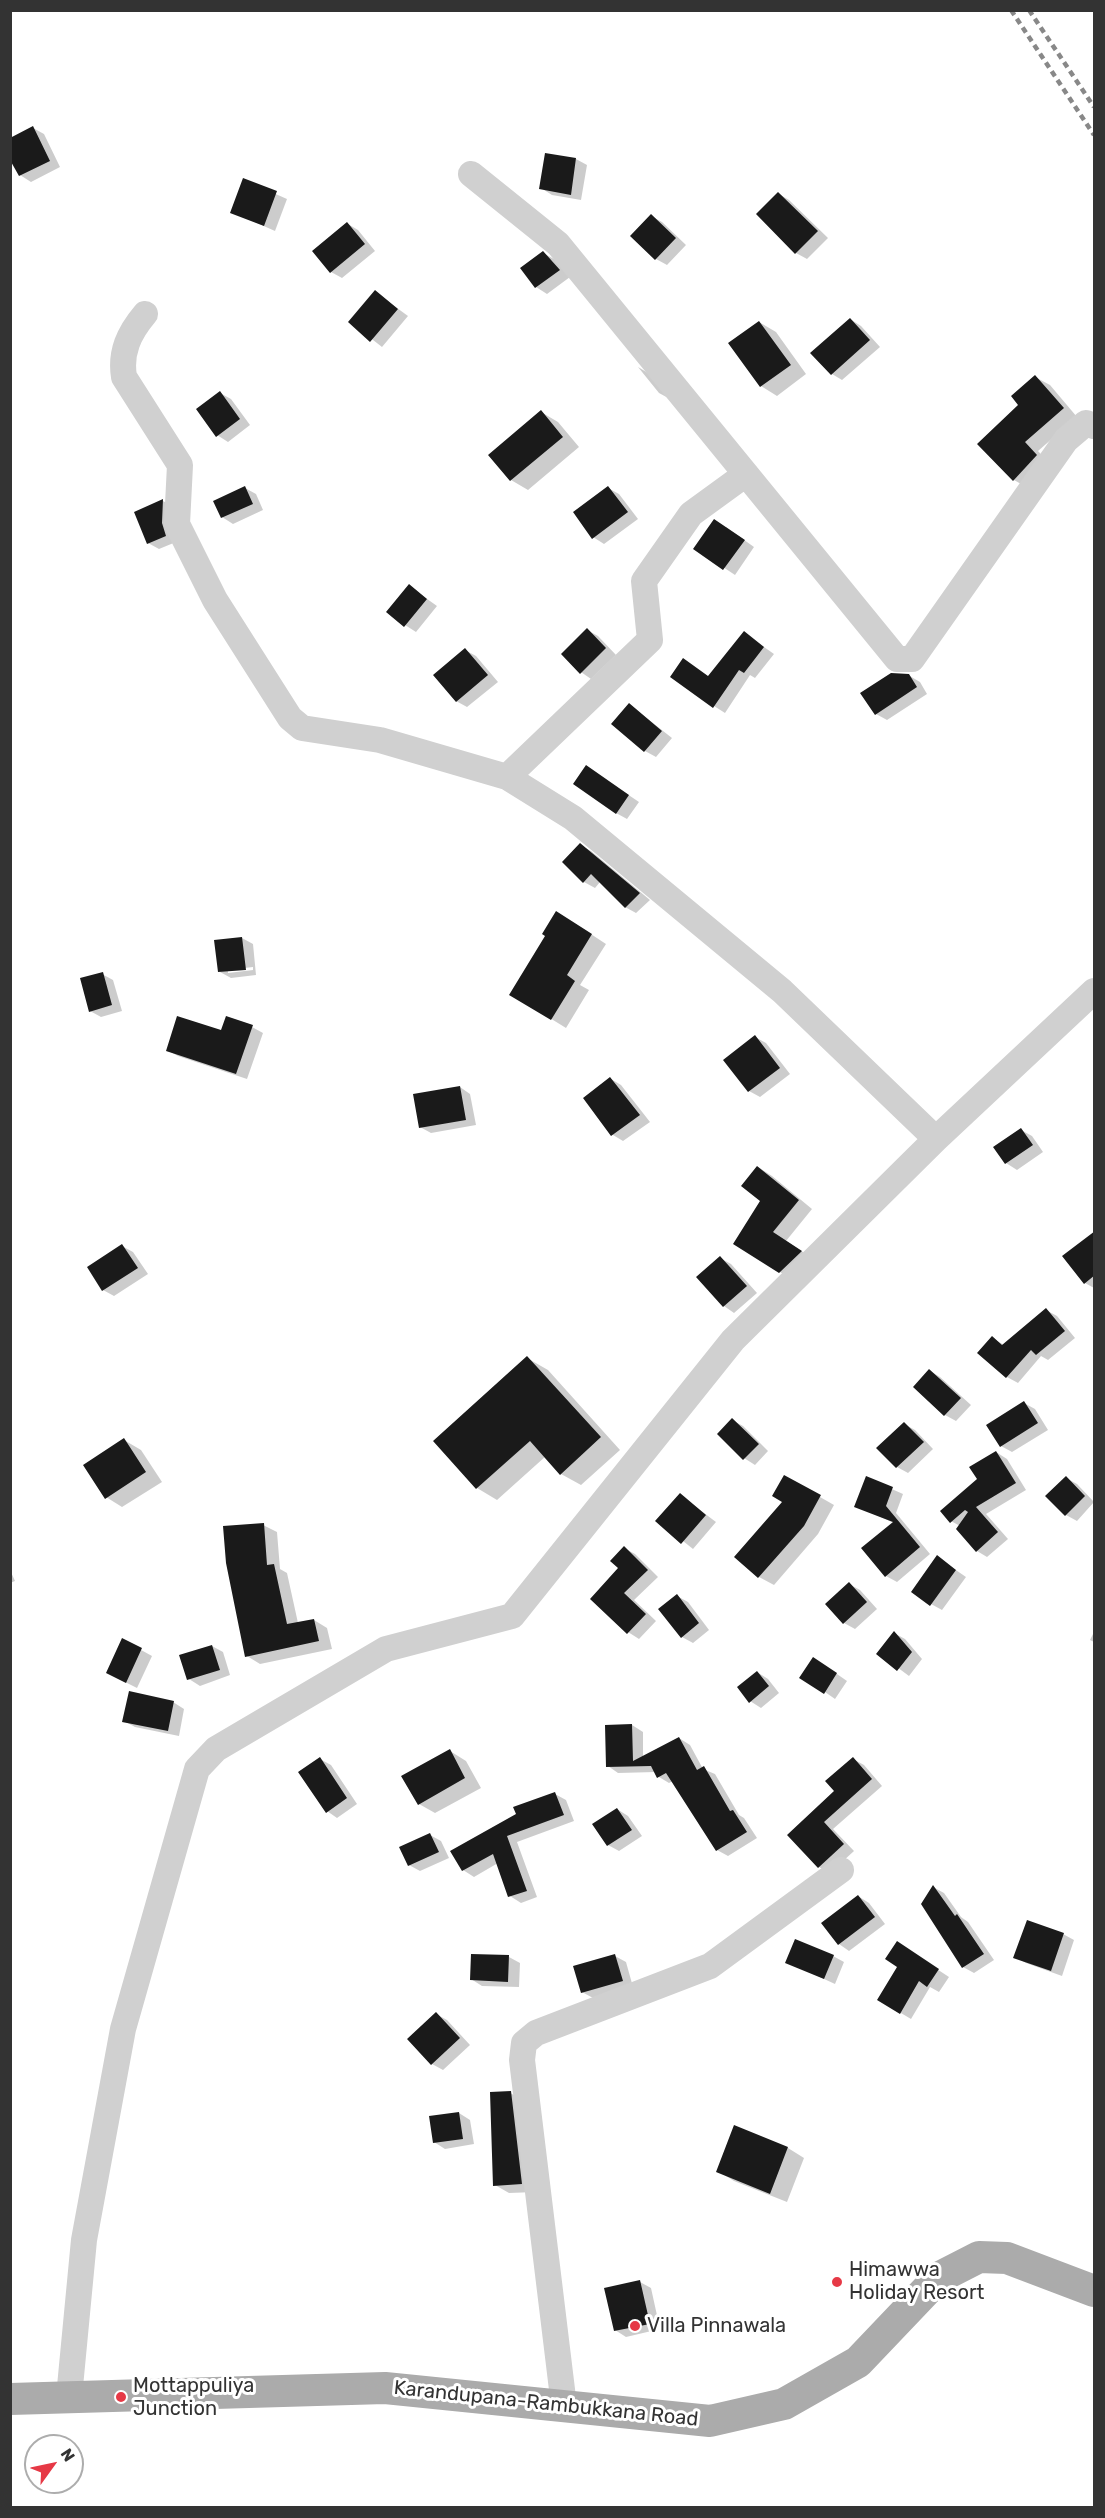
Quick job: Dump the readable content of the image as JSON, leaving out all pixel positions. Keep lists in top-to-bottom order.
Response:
{
  "streets": {
    "main road": ["Karandupana-Rambukkana Road"]
  },
  "places": ["Himawwa Holiday Resort", "Villa Pinnawala", "Mottappuliya Junction"],
  "north": "top right"
}
